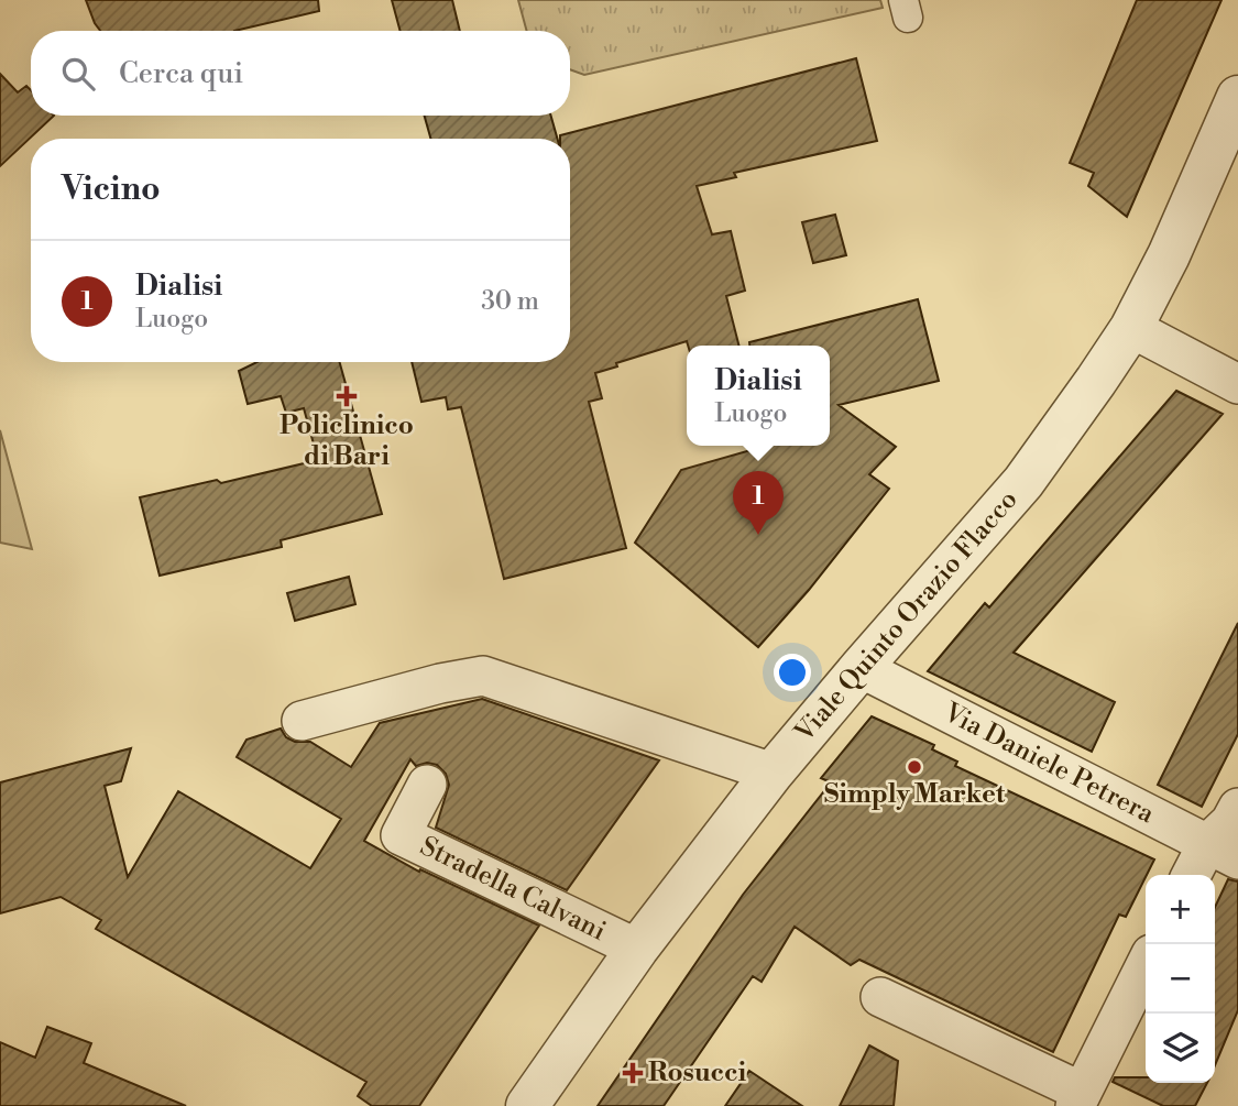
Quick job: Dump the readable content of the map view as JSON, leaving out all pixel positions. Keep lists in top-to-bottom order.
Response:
{
  "streets": {
    "street": ["Viale Quinto Orazio Flacco", "Via Daniele Petrera", "Stradella Calvani"]
  },
  "crossings": [
    ["Viale Quinto Orazio Flacco", "Via Daniele Petrera"],
    ["Viale Quinto Orazio Flacco", "Stradella Calvani"]
  ],
  "places": {
    "health": ["Policlinico di Bari", "Rosucci"],
    "other": ["Simply Market"]
  },
  "page": {
    "search": "Cerca qui",
    "heading": "Vicino",
    "list": [
      {
        "mark": "1",
        "name": "Dialisi",
        "note": "Luogo",
        "value": "30 m"
      }
    ],
    "popup": ["Dialisi", "Luogo"],
    "pins": "1",
    "map_buttons": ["+", "−"]
  }
}
